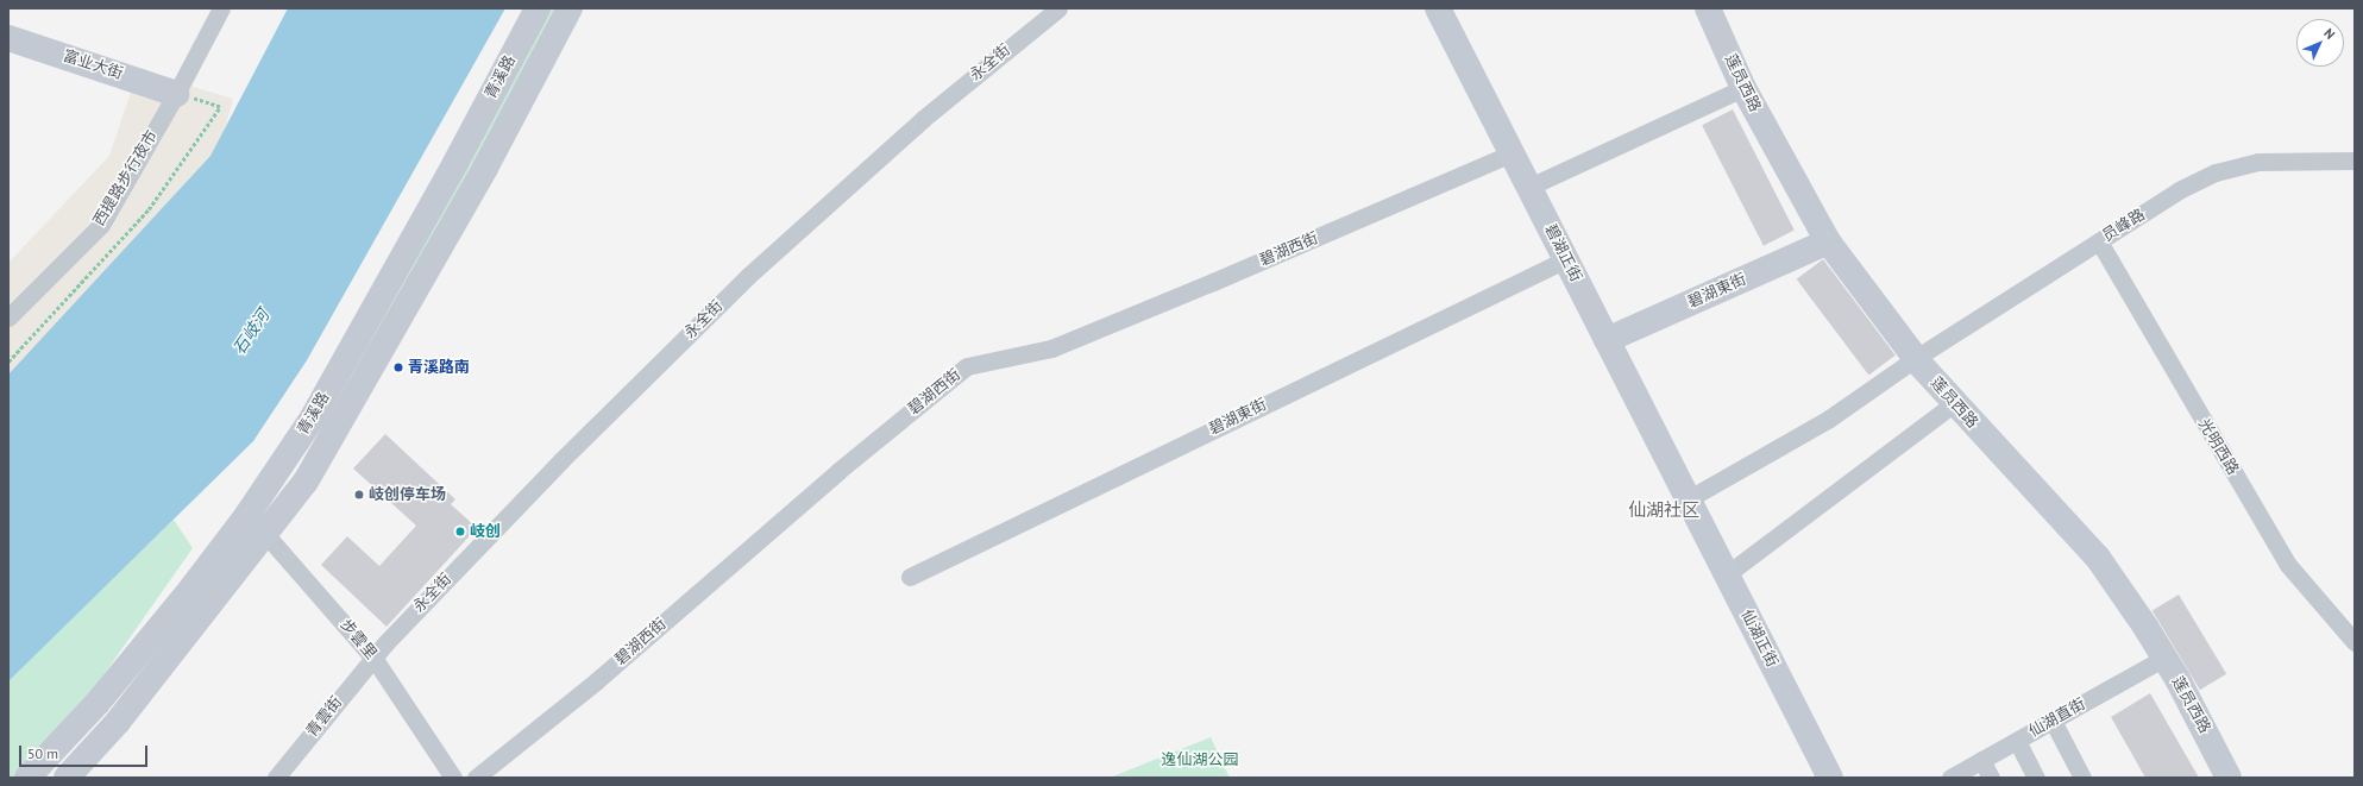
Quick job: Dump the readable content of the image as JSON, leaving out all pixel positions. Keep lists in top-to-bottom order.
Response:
{
  "streets": {
    "main road": [
      "富业大街",
      "青溪路",
      "莲员西路",
      "碧湖正街",
      "碧湖東街",
      "仙湖正街"
    ],
    "street": [
      "永全街",
      "西提路步行夜市",
      "员峰路",
      "碧湖西街",
      "光明西路",
      "步雲里",
      "青雲街",
      "仙湖直街"
    ]
  },
  "crossings": [
    ["永全街", "步雲里"],
    ["永全街", "青雲街"],
    ["富业大街", "西提路步行夜市"],
    ["青溪路", "步雲里"],
    ["莲员西路", "员峰路"],
    ["莲员西路", "碧湖東街"],
    ["莲员西路", "仙湖直街"],
    ["员峰路", "碧湖正街"],
    ["员峰路", "光明西路"],
    ["员峰路", "仙湖正街"],
    ["碧湖西街", "碧湖正街"],
    ["碧湖正街", "碧湖東街"],
    ["碧湖正街", "仙湖正街"],
    ["步雲里", "青雲街"]
  ],
  "districts": ["仙湖社区"],
  "water": ["石岐河"],
  "parks": ["逸仙湖公园"],
  "places": ["青溪路南", "岐创停车场", "岐创"],
  "scale_bar": "50 m",
  "north": "top right"
}
